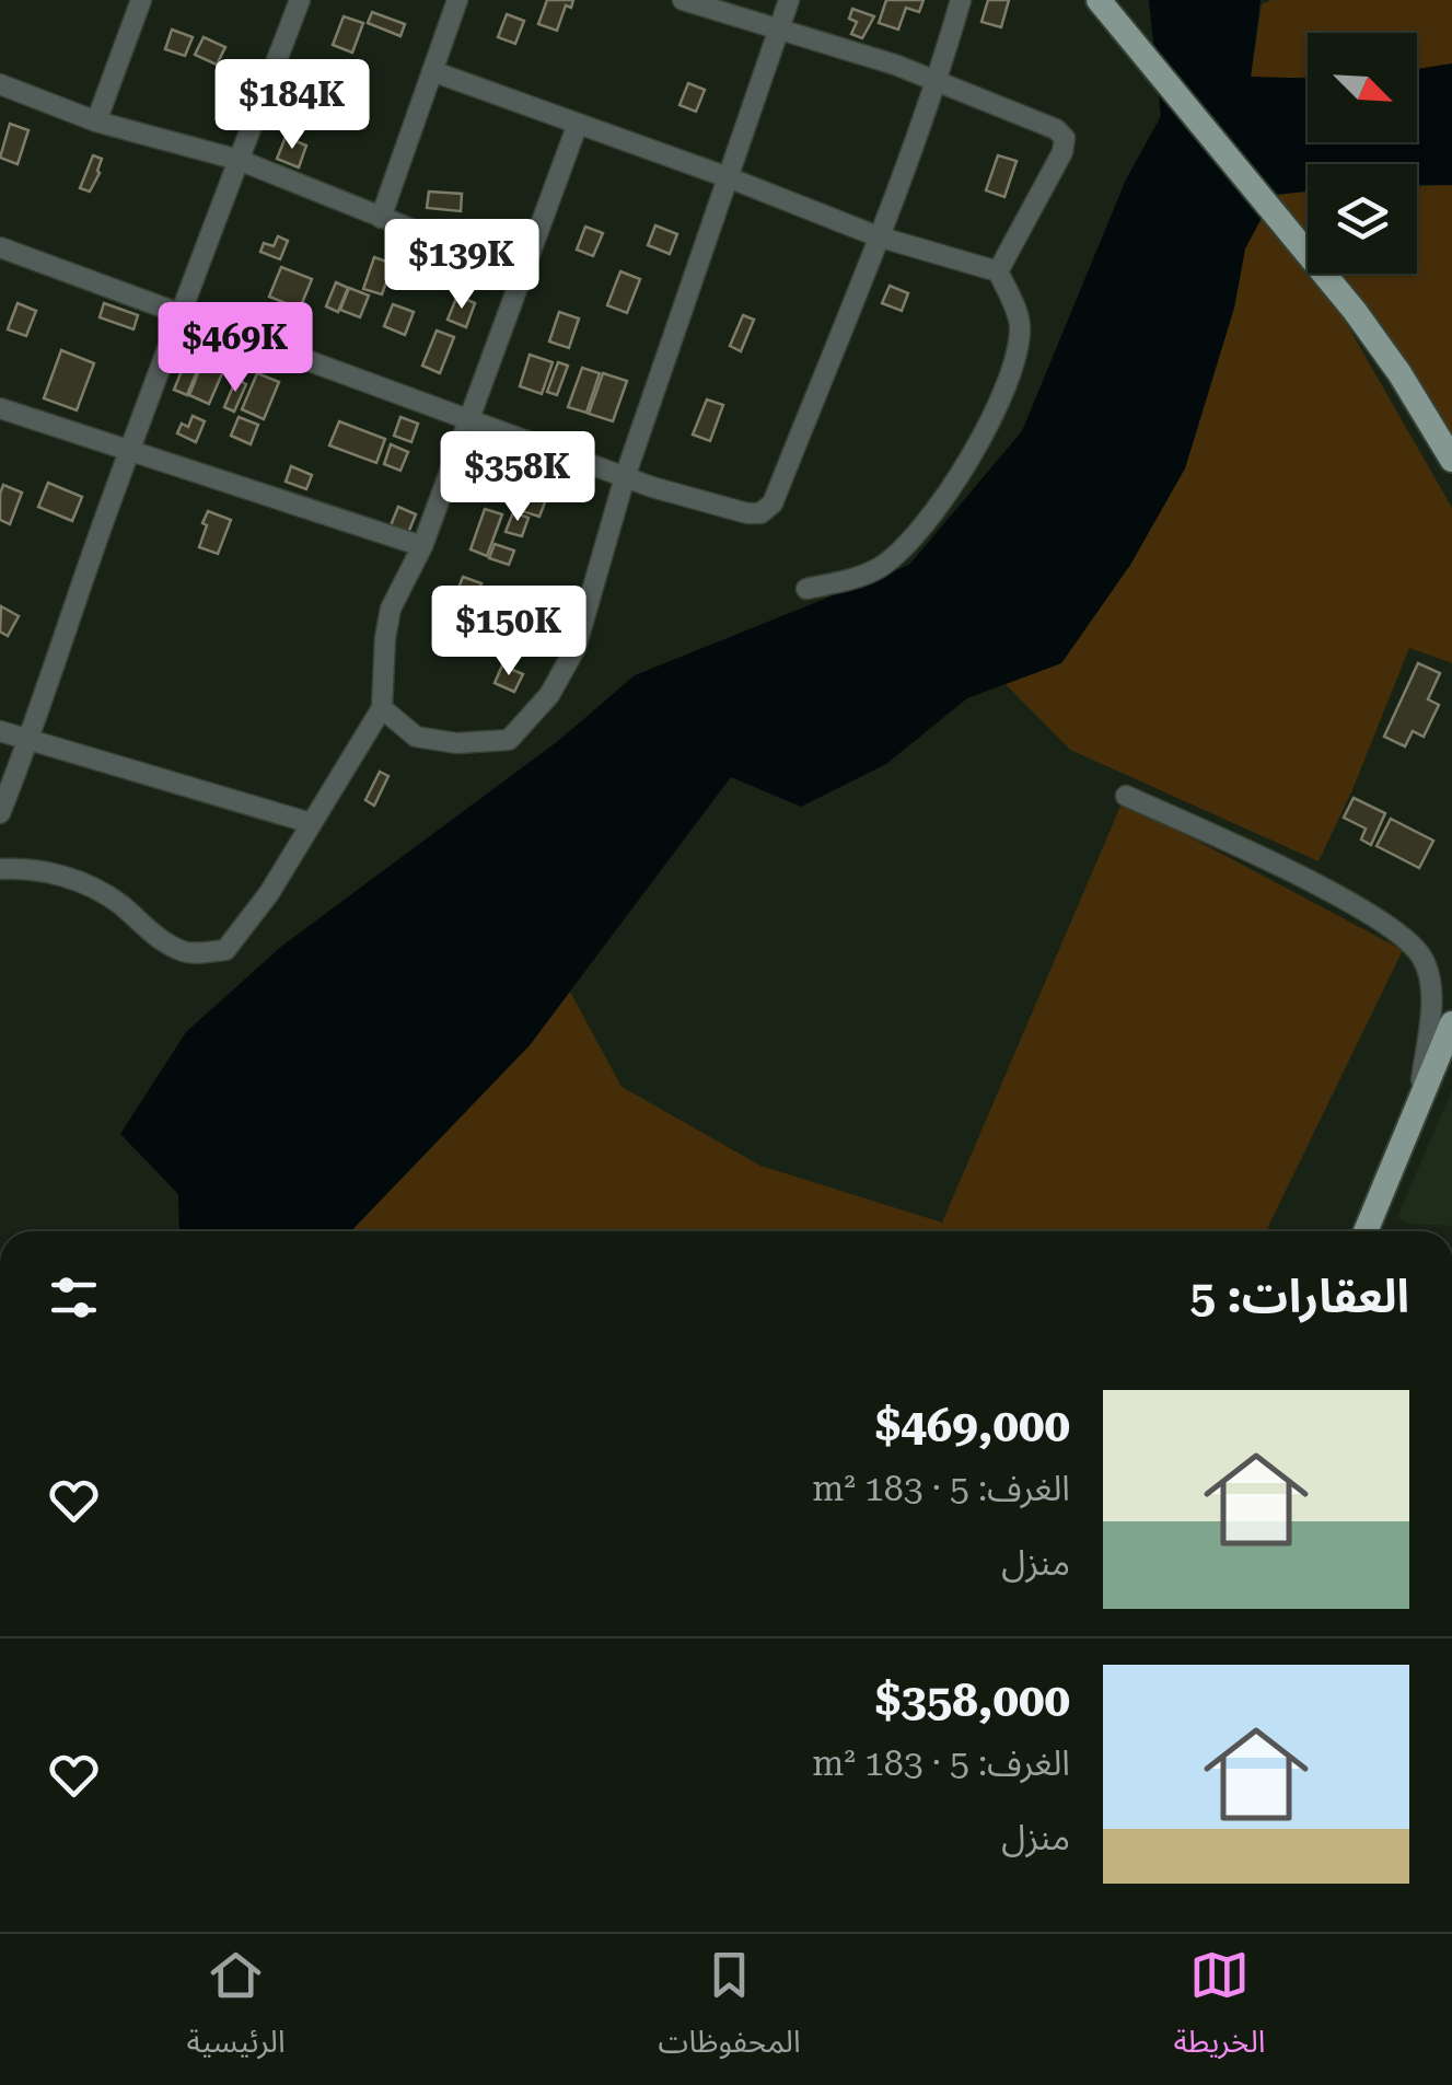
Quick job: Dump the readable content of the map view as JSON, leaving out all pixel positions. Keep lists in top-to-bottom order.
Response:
{
  "north": "bottom right",
  "page": {
    "price": [
      "$184K",
      "$139K",
      "$469K",
      "$358K",
      "$150K"
    ],
    "heading": "العقارات: 5",
    "list": [
      {
        "name": "$469,000",
        "note": "الغرف: 5 · 183 m² · منزل"
      },
      {
        "name": "$358,000",
        "note": "الغرف: 5 · 183 m² · منزل"
      }
    ],
    "tabs": ["الخريطة", "المحفوظات", "الرئيسية"]
  }
}
